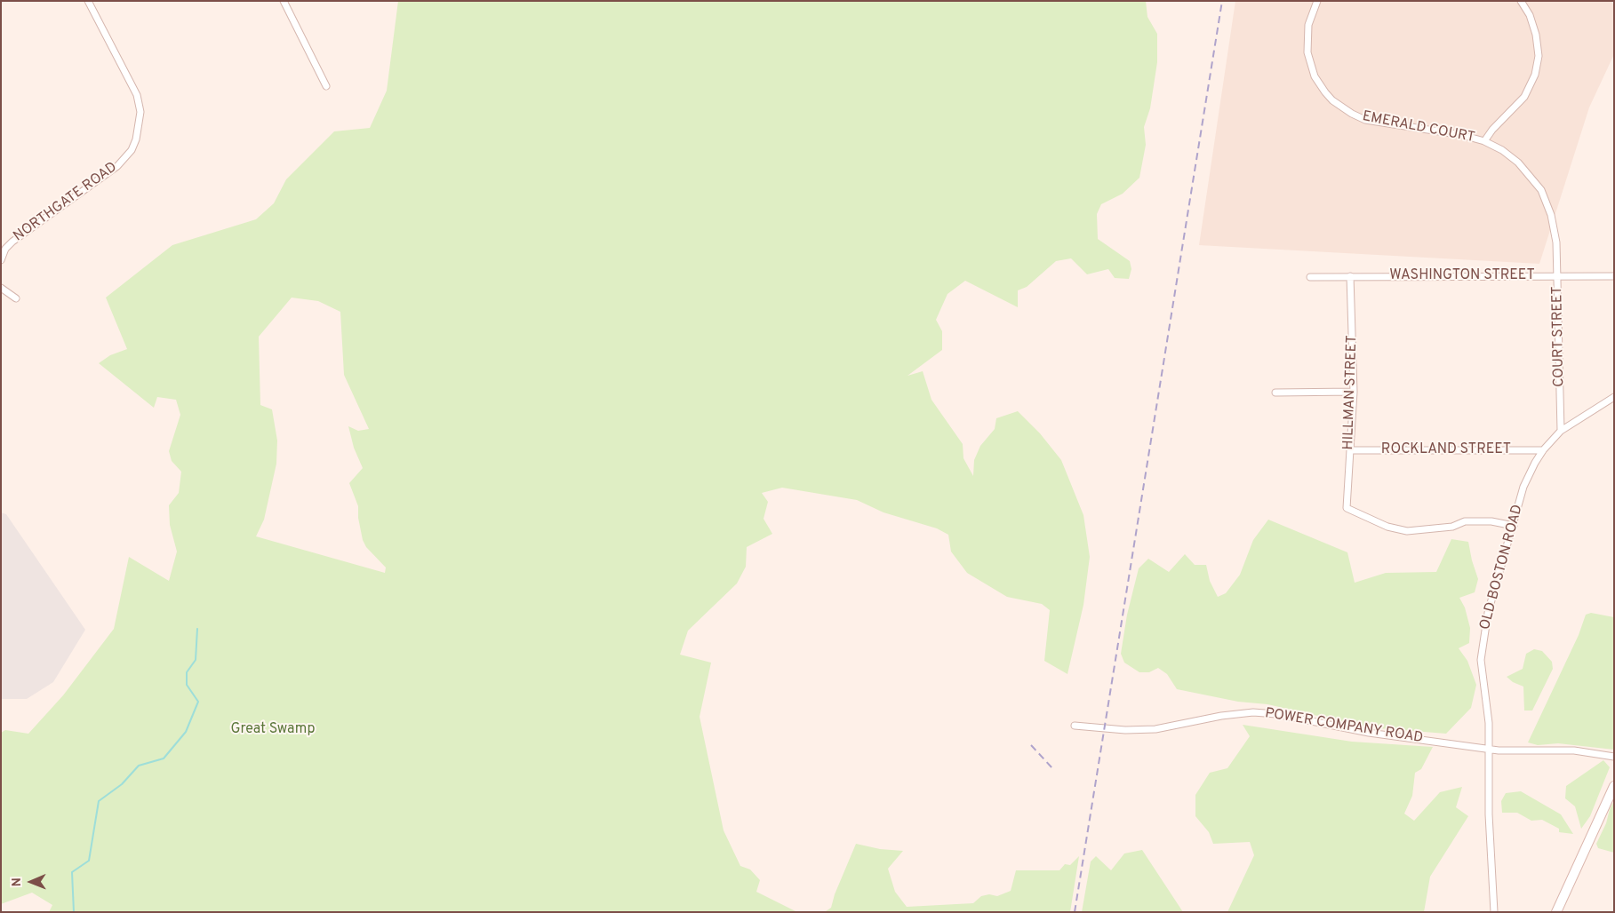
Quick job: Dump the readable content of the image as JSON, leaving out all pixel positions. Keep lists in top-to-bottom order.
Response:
{
  "streets": {
    "street": [
      "EMERALD COURT",
      "NORTHGATE ROAD",
      "WASHINGTON STREET",
      "COURT STREET",
      "HILLMAN STREET",
      "ROCKLAND STREET",
      "OLD BOSTON ROAD",
      "POWER COMPANY ROAD"
    ]
  },
  "crossings": [
    ["EMERALD COURT", "COURT STREET"],
    ["WASHINGTON STREET", "COURT STREET"],
    ["WASHINGTON STREET", "HILLMAN STREET"],
    ["COURT STREET", "OLD BOSTON ROAD"],
    ["HILLMAN STREET", "ROCKLAND STREET"],
    ["HILLMAN STREET", "OLD BOSTON ROAD"],
    ["ROCKLAND STREET", "OLD BOSTON ROAD"],
    ["OLD BOSTON ROAD", "POWER COMPANY ROAD"]
  ],
  "parks": ["Great Swamp"],
  "north": "left"
}
